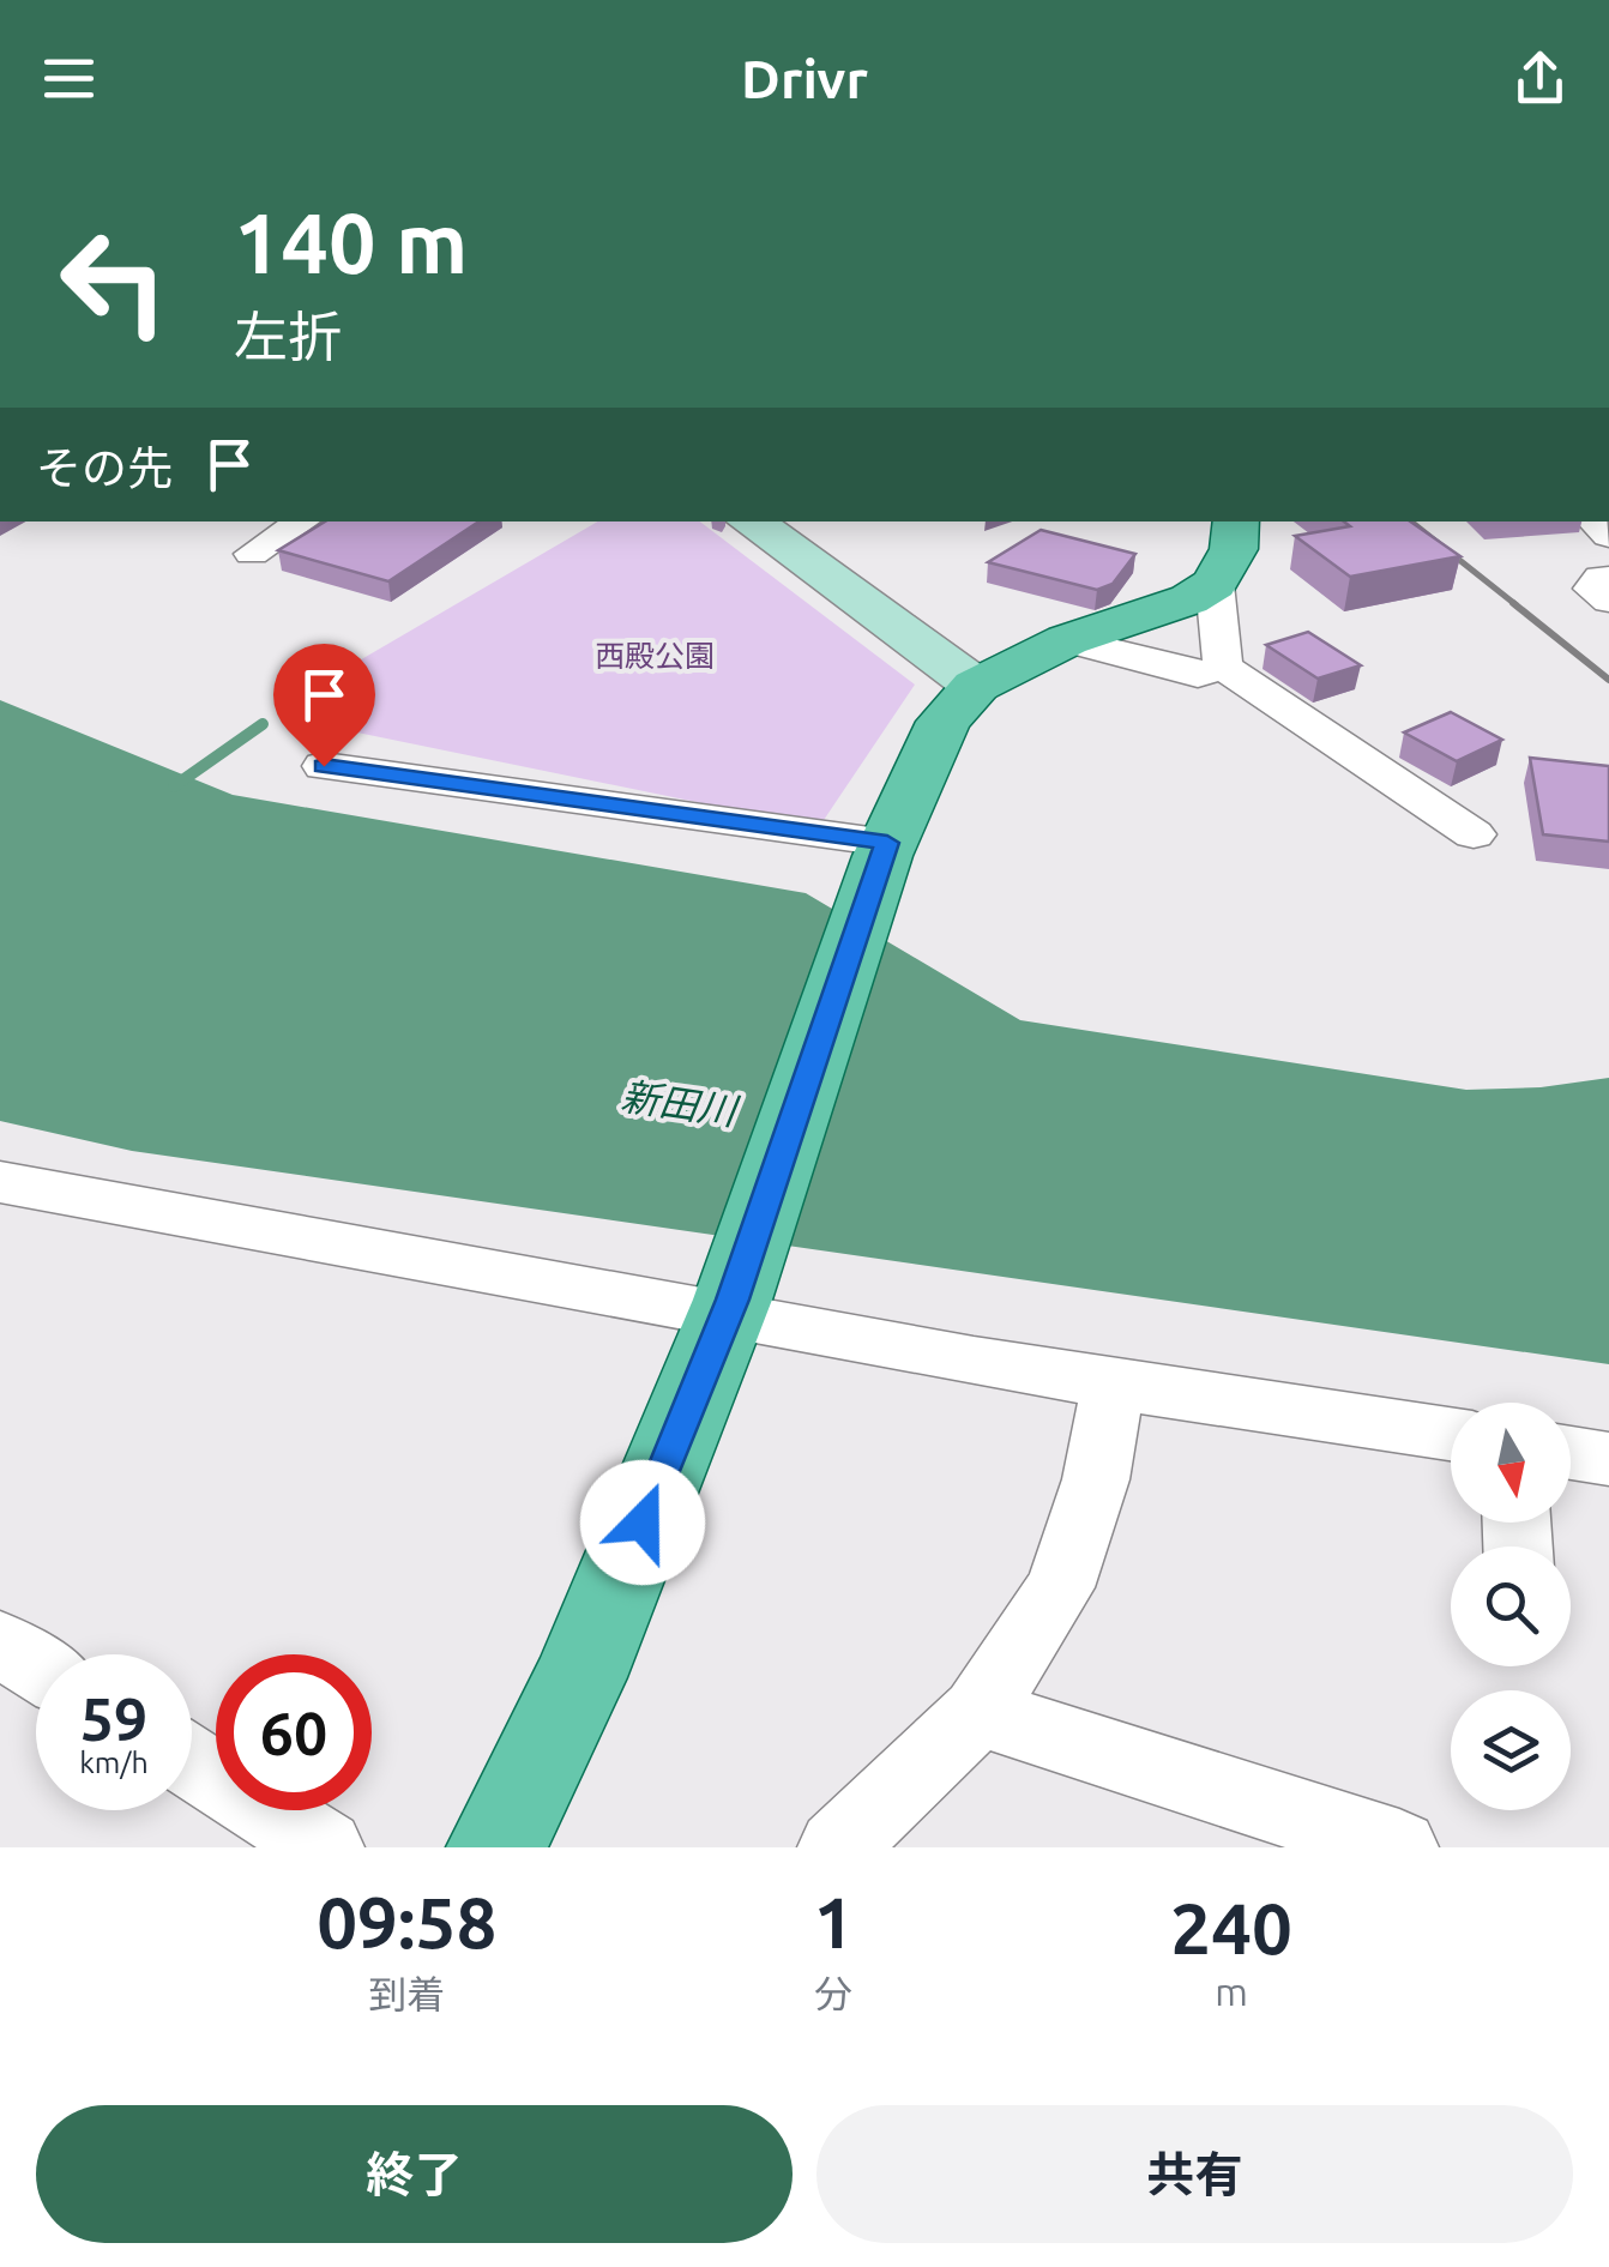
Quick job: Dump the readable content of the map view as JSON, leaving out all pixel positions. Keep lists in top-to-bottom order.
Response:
{
  "water": ["新田川"],
  "parks": ["西殿公園"],
  "north": "bottom",
  "page": {
    "header": "Drivr",
    "turn": ["140 m", "左折"],
    "then": "その先",
    "speed": "59 km/h",
    "limit": "60",
    "eta": [
      "09:58",
      "到着",
      "1",
      "分",
      "240",
      "m"
    ],
    "buttons": ["終了", "共有"]
  }
}
